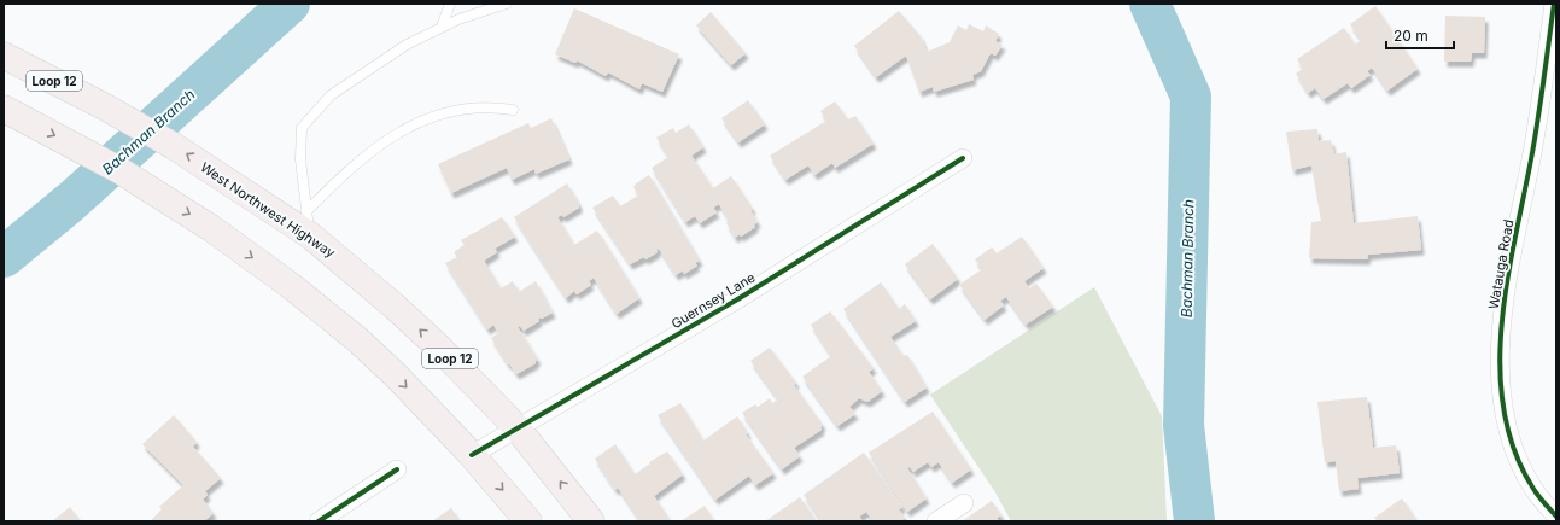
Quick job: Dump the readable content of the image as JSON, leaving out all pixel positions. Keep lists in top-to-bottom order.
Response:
{
  "streets": {
    "main road": ["Loop 12", "West Northwest Highway"],
    "street": ["Watauga Road", "Guernsey Lane"]
  },
  "crossings": [
    ["West Northwest Highway", "Guernsey Lane"]
  ],
  "water": ["Bachman Branch"],
  "scale_bar": "20 m"
}
